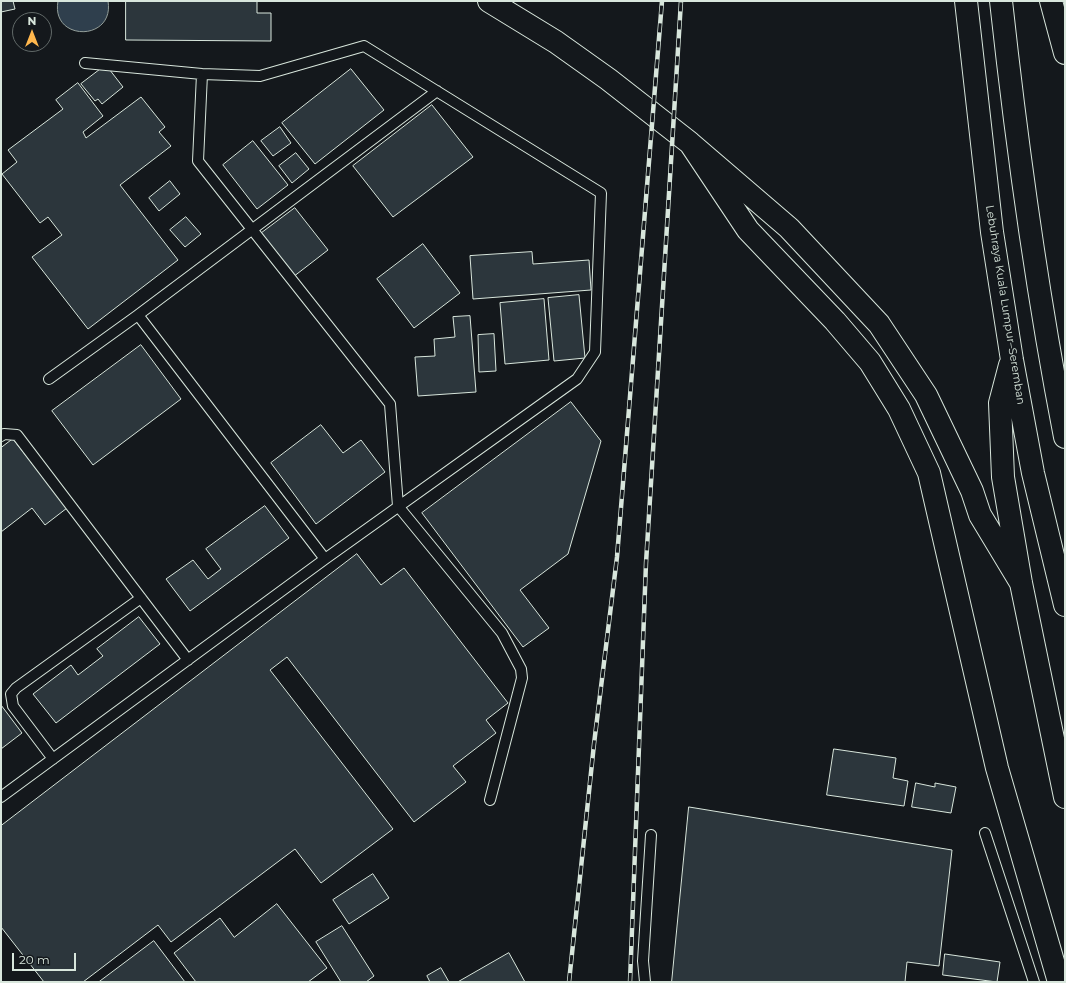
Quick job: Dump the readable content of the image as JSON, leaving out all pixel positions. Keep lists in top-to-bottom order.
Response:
{
  "streets": {
    "highway": ["Lebuhraya Kuala Lumpur–Seremban"]
  },
  "scale_bar": "20 m",
  "north": "top"
}
